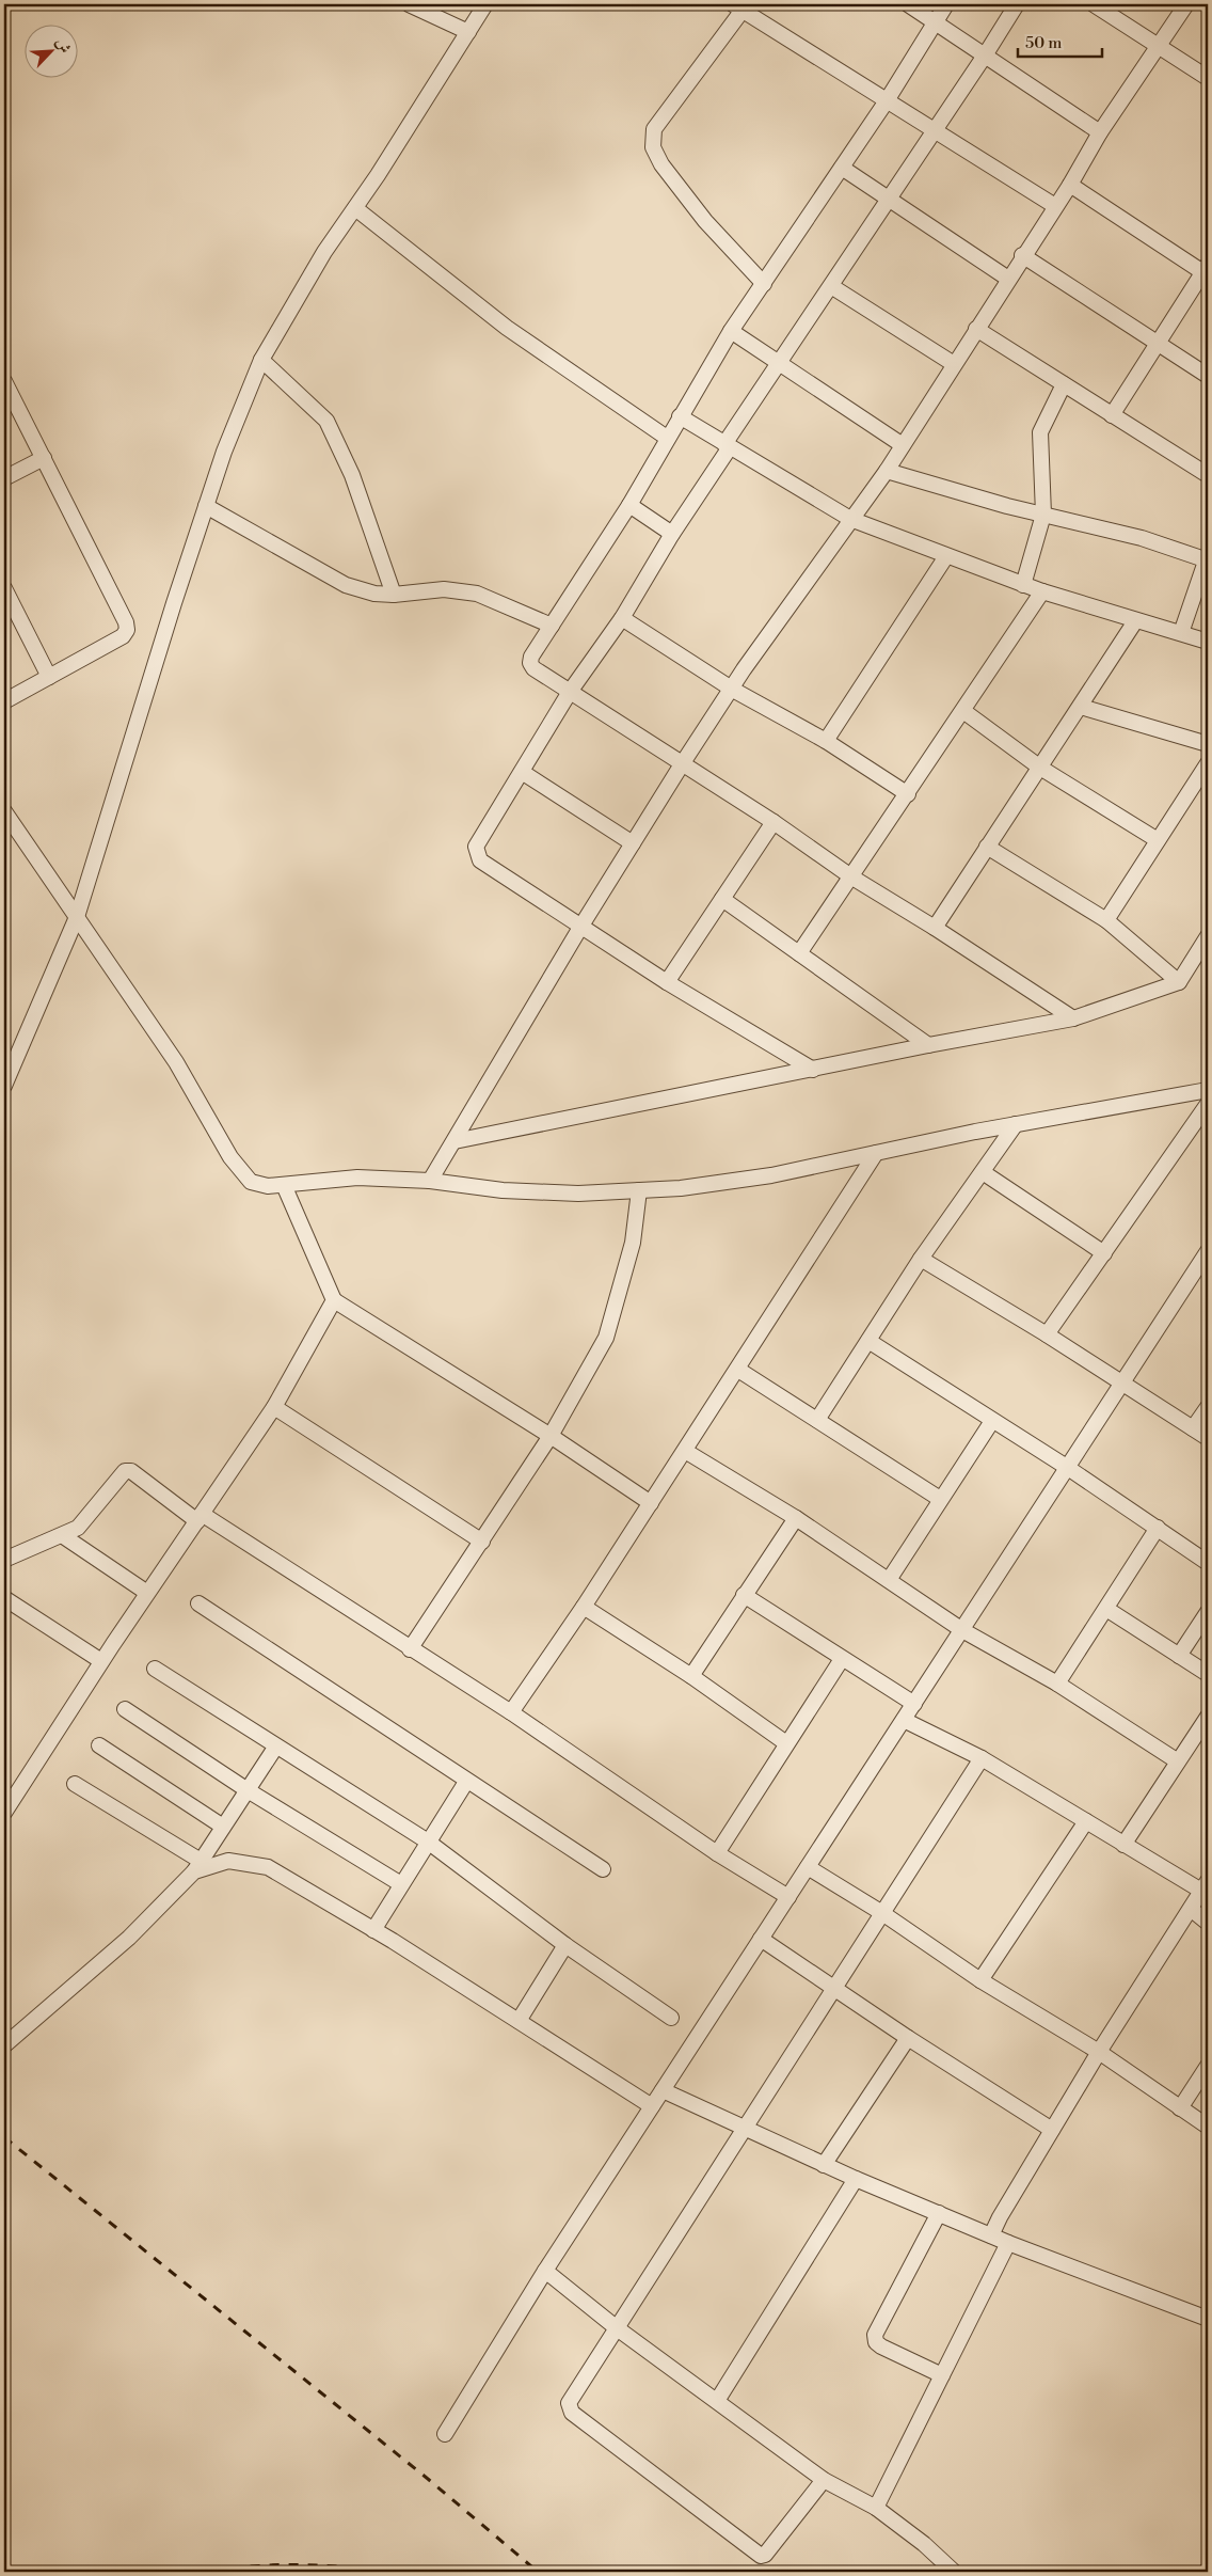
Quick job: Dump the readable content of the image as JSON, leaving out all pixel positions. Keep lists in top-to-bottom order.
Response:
{
  "scale_bar": "50 m",
  "north": "top right"
}
